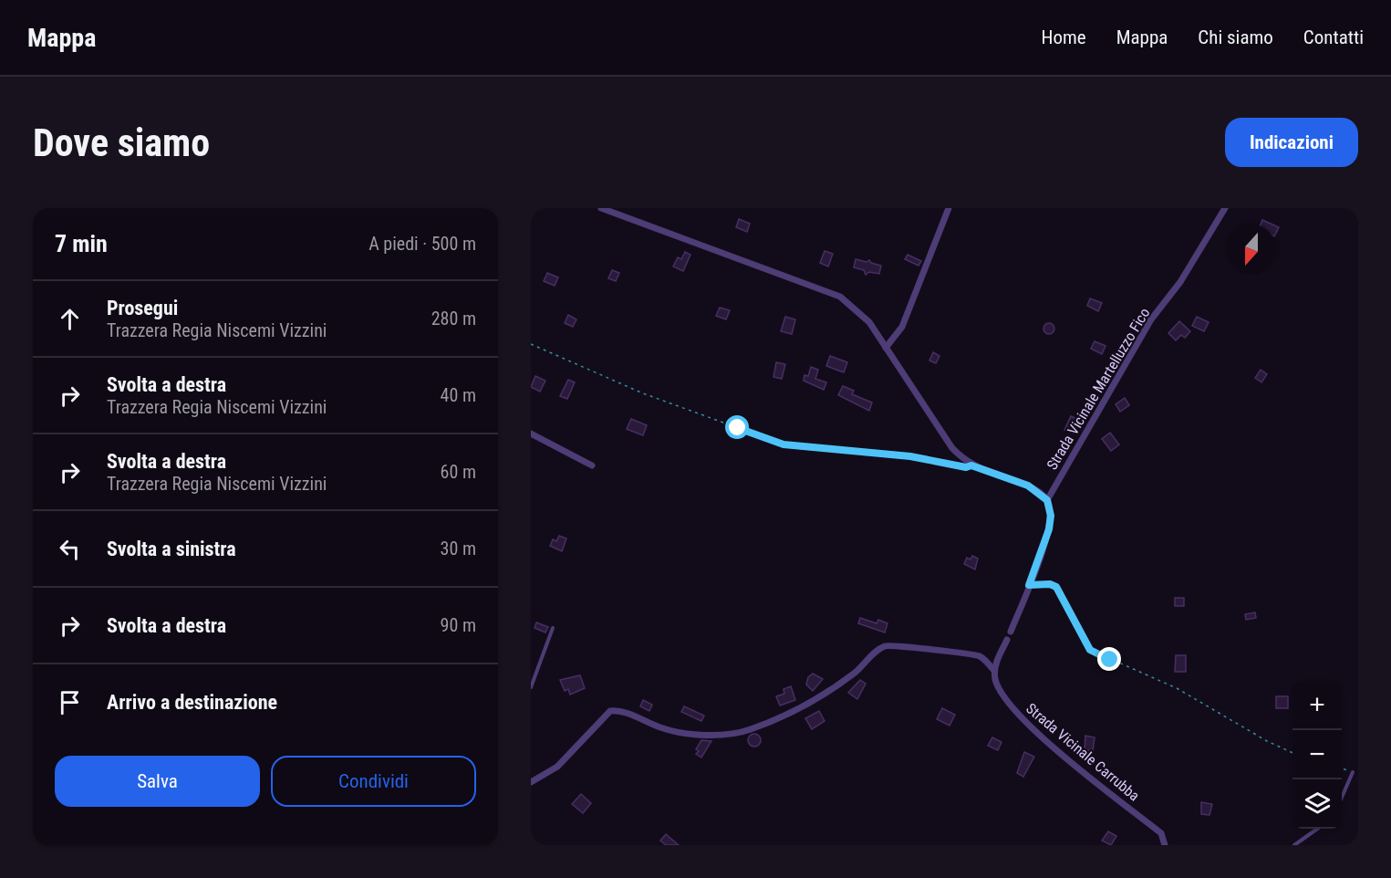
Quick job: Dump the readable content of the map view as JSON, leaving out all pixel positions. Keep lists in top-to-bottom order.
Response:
{
  "streets": {
    "street": ["Strada Vicinale Martelluzzo Fico", "Strada Vicinale Carrubba"]
  },
  "north": "bottom",
  "page": {
    "header": "Mappa",
    "nav": [
      "Home",
      "Mappa",
      "Chi siamo",
      "Contatti"
    ],
    "buttons": [
      "Indicazioni",
      ["Salva", "Condividi"]
    ],
    "title": "Dove siamo",
    "heading": ["7 min", "A piedi · 500 m"],
    "list": [
      ["Prosegui", "Trazzera Regia Niscemi Vizzini", "280 m"],
      ["Svolta a destra", "Trazzera Regia Niscemi Vizzini", "40 m"],
      ["Svolta a destra", "Trazzera Regia Niscemi Vizzini", "60 m"],
      ["Svolta a sinistra", "30 m"],
      ["Svolta a destra", "90 m"],
      "Arrivo a destinazione"
    ],
    "map_buttons": ["+", "−"]
  }
}
